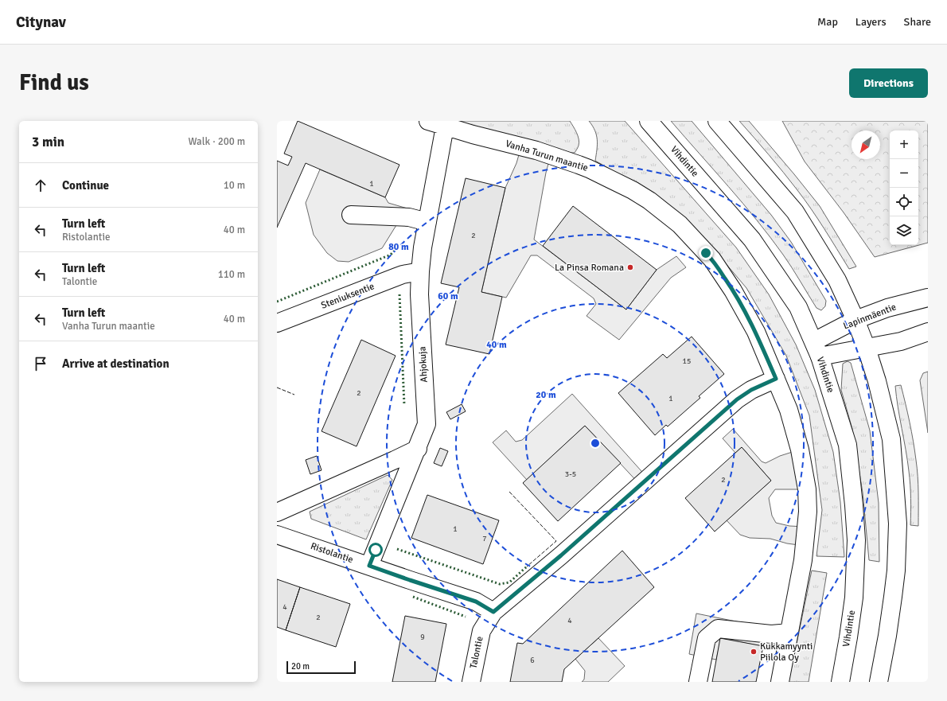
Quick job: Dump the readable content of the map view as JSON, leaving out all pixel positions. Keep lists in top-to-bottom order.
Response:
{
  "streets": {
    "street": [
      "Vanha Turun maantie",
      "Vihdintie",
      "Steniuksentie",
      "Lapinmäentie",
      "Ahjokuja",
      "Ristolantie",
      "Talontie"
    ]
  },
  "crossings": [
    ["Vanha Turun maantie", "Ahjokuja"],
    ["Vanha Turun maantie", "Talontie"],
    ["Vihdintie", "Lapinmäentie"],
    ["Steniuksentie", "Ahjokuja"],
    ["Ahjokuja", "Ristolantie"],
    ["Ristolantie", "Talontie"]
  ],
  "places": ["La Pinsa Romana", "Kukkamyynti Piilola Oy"],
  "house_numbers": [
    "1",
    "2",
    "15",
    "2",
    "1",
    "3-5",
    "2",
    "1",
    "7",
    "4",
    "2",
    "4",
    "9",
    "6"
  ],
  "scale_bar": "20 m",
  "north": "bottom left",
  "page": {
    "header": "Citynav",
    "nav": ["Map", "Layers", "Share"],
    "buttons": "Directions",
    "title": "Find us",
    "heading": ["3 min", "Walk · 200 m"],
    "map_buttons": ["+", "−"],
    "list": [
      ["Continue", "10 m"],
      ["Turn left", "Ristolantie", "40 m"],
      ["Turn left", "Talontie", "110 m"],
      ["Turn left", "Vanha Turun maantie", "40 m"],
      "Arrive at destination"
    ],
    "scale": "20 m"
  },
  "rings": [
    "80 m",
    "60 m",
    "40 m",
    "20 m"
  ]
}
